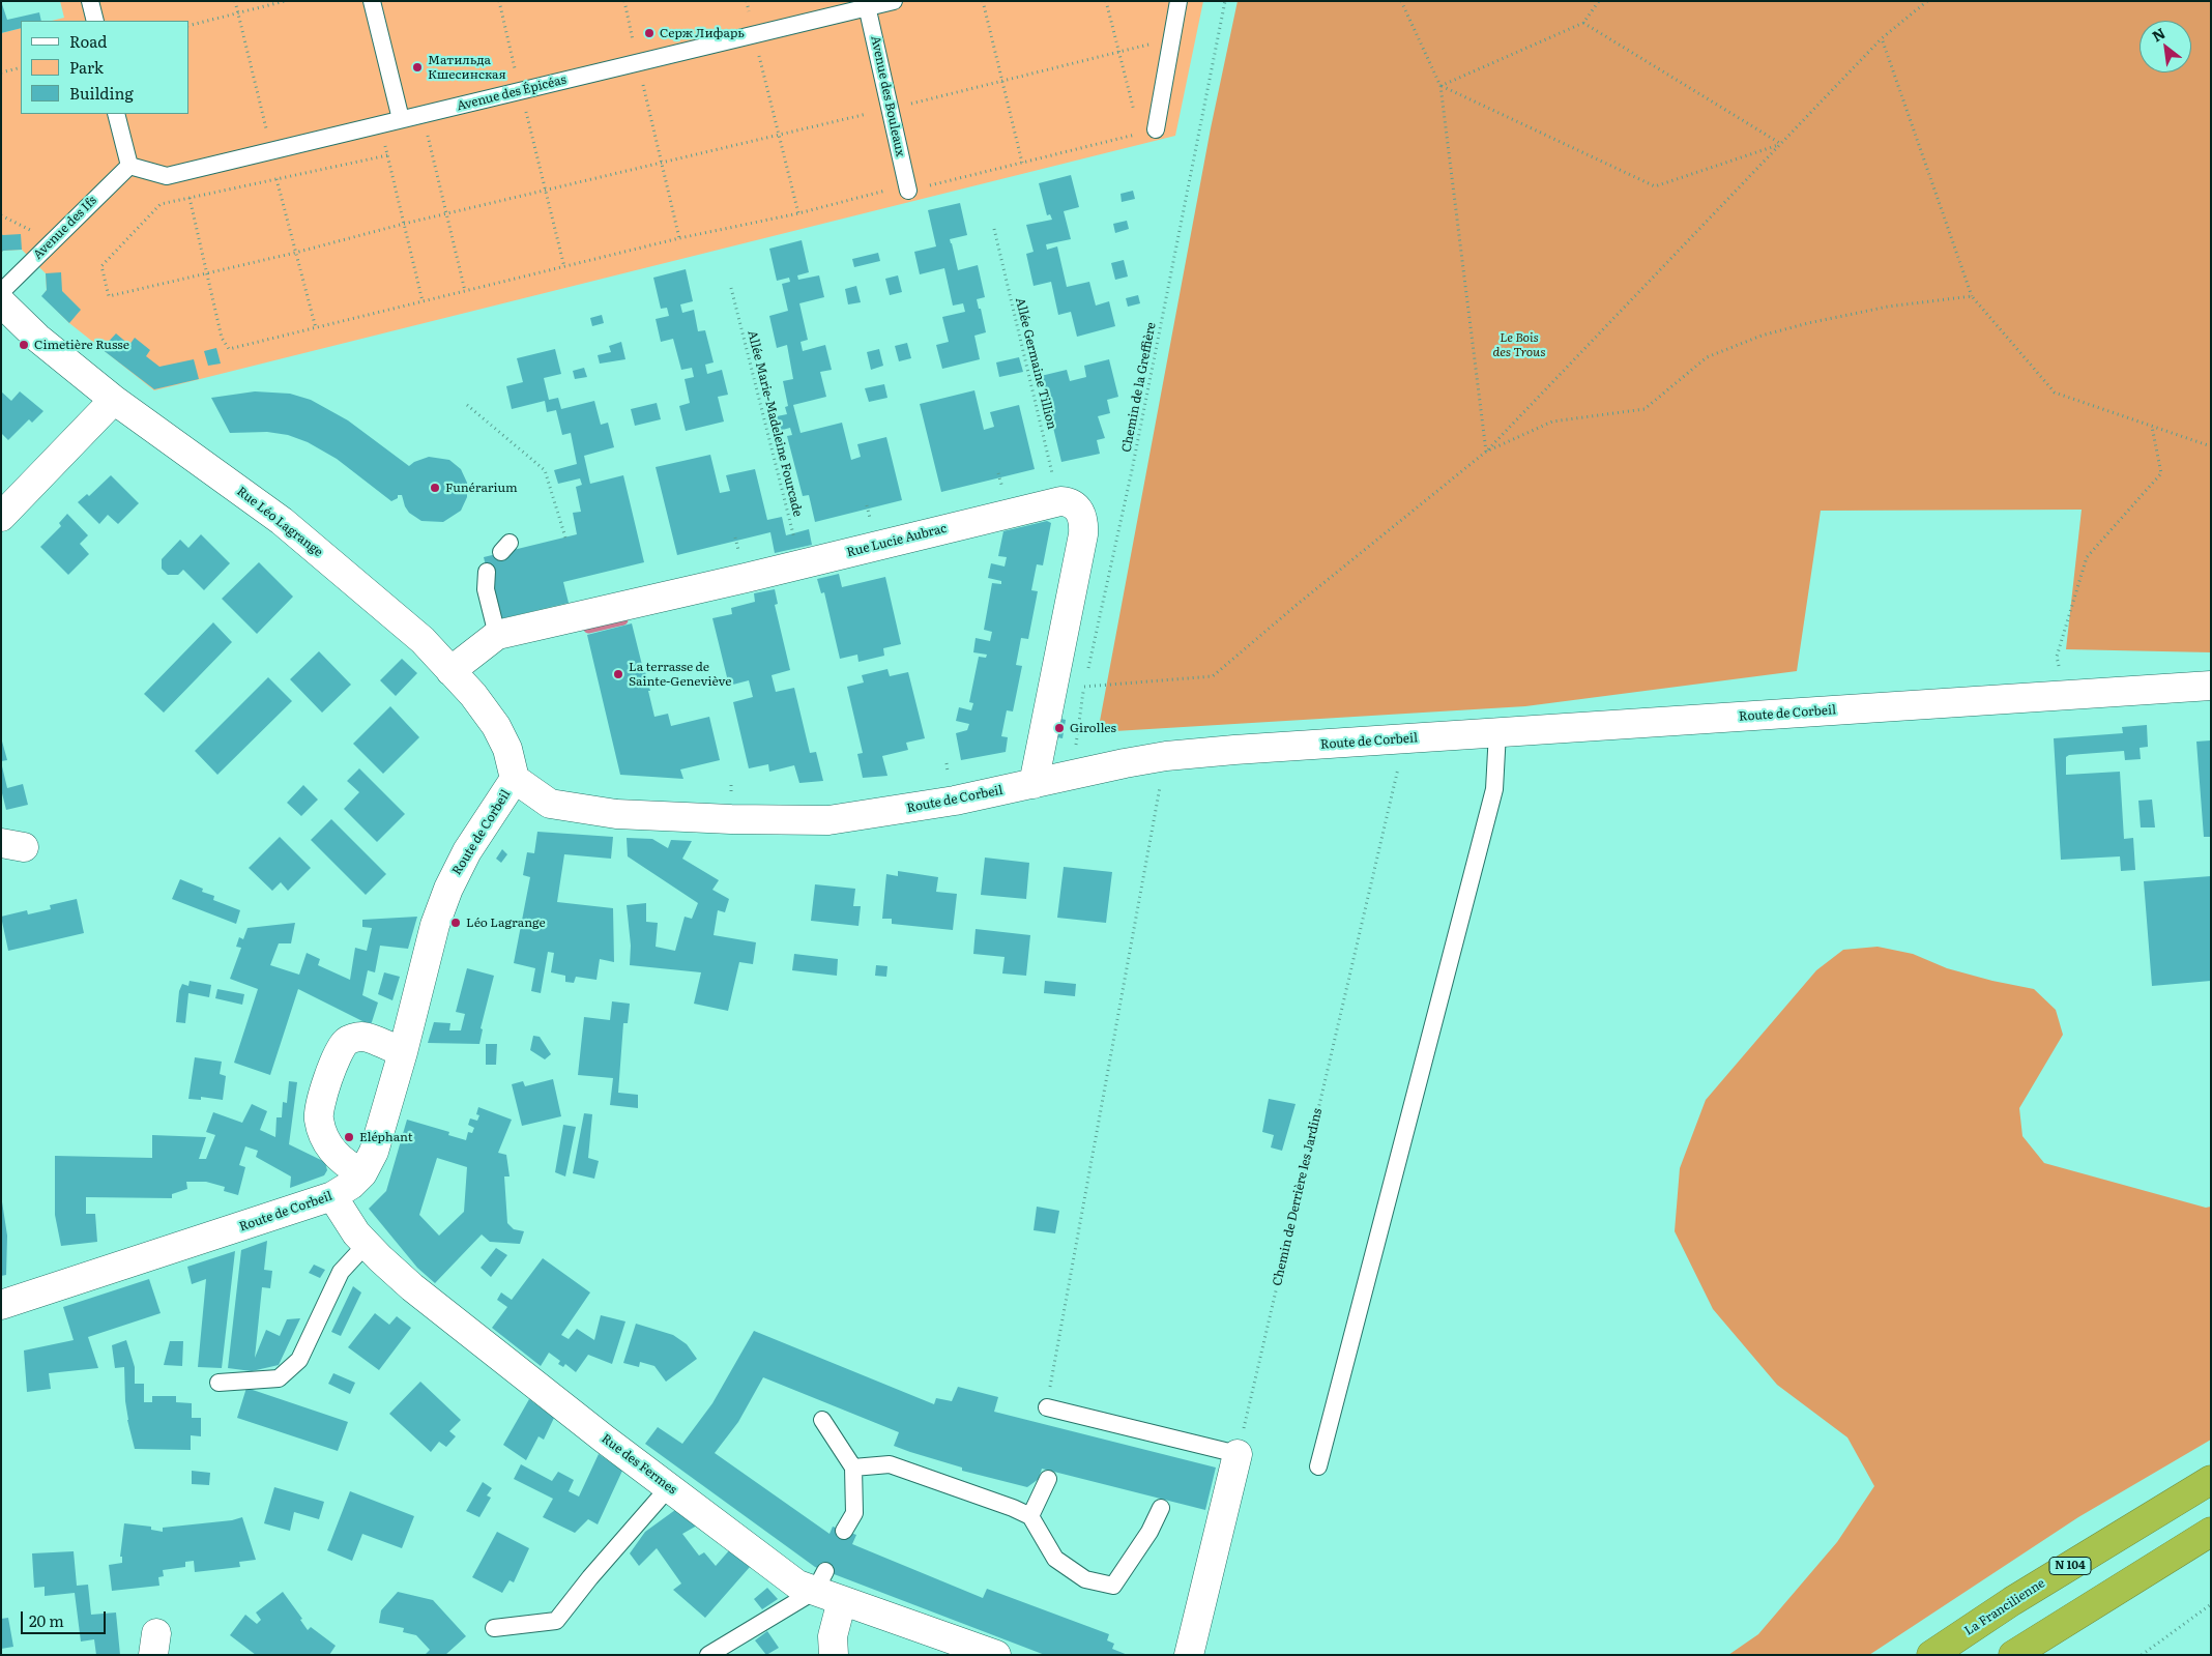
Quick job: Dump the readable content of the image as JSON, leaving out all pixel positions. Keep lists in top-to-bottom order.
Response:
{
  "streets": {
    "highway": ["N 104", "La Francilienne"],
    "street": [
      "Rue Léo Lagrange",
      "Rue Lucie Aubrac",
      "Route de Corbeil",
      "Rue des Fermes"
    ],
    "lane": ["Avenue des Épicéas", "Avenue des Bouleaux", "Avenue des Ifs"],
    "path": [
      "Allée Germaine Tillion",
      "Chemin de la Greffière",
      "Allée Marie-Madeleine Fourcade",
      "Chemin de Derrière les Jardins"
    ]
  },
  "crossings": [
    ["Avenue des Épicéas", "Avenue des Bouleaux"],
    ["Avenue des Épicéas", "Avenue des Ifs"],
    ["Allée Germaine Tillion", "Rue Lucie Aubrac"],
    ["Chemin de la Greffière", "Route de Corbeil"],
    ["Allée Marie-Madeleine Fourcade", "Rue Lucie Aubrac"],
    ["Rue Léo Lagrange", "Rue Lucie Aubrac"],
    ["Rue Léo Lagrange", "Route de Corbeil"],
    ["Route de Corbeil", "Chemin de Derrière les Jardins"],
    ["Route de Corbeil", "Rue des Fermes"]
  ],
  "parks": ["Le Bois des Trous"],
  "places": [
    "Серж Лифарь",
    "Матильда Кшесинская",
    "Cimetière Russe",
    "Funérarium",
    "La terrasse de Sainte-Geneviève",
    "Girolles",
    "Léo Lagrange",
    "Eléphant"
  ],
  "legend": ["Road", "Park", "Building"],
  "scale_bar": "20 m",
  "north": "top left"
}
